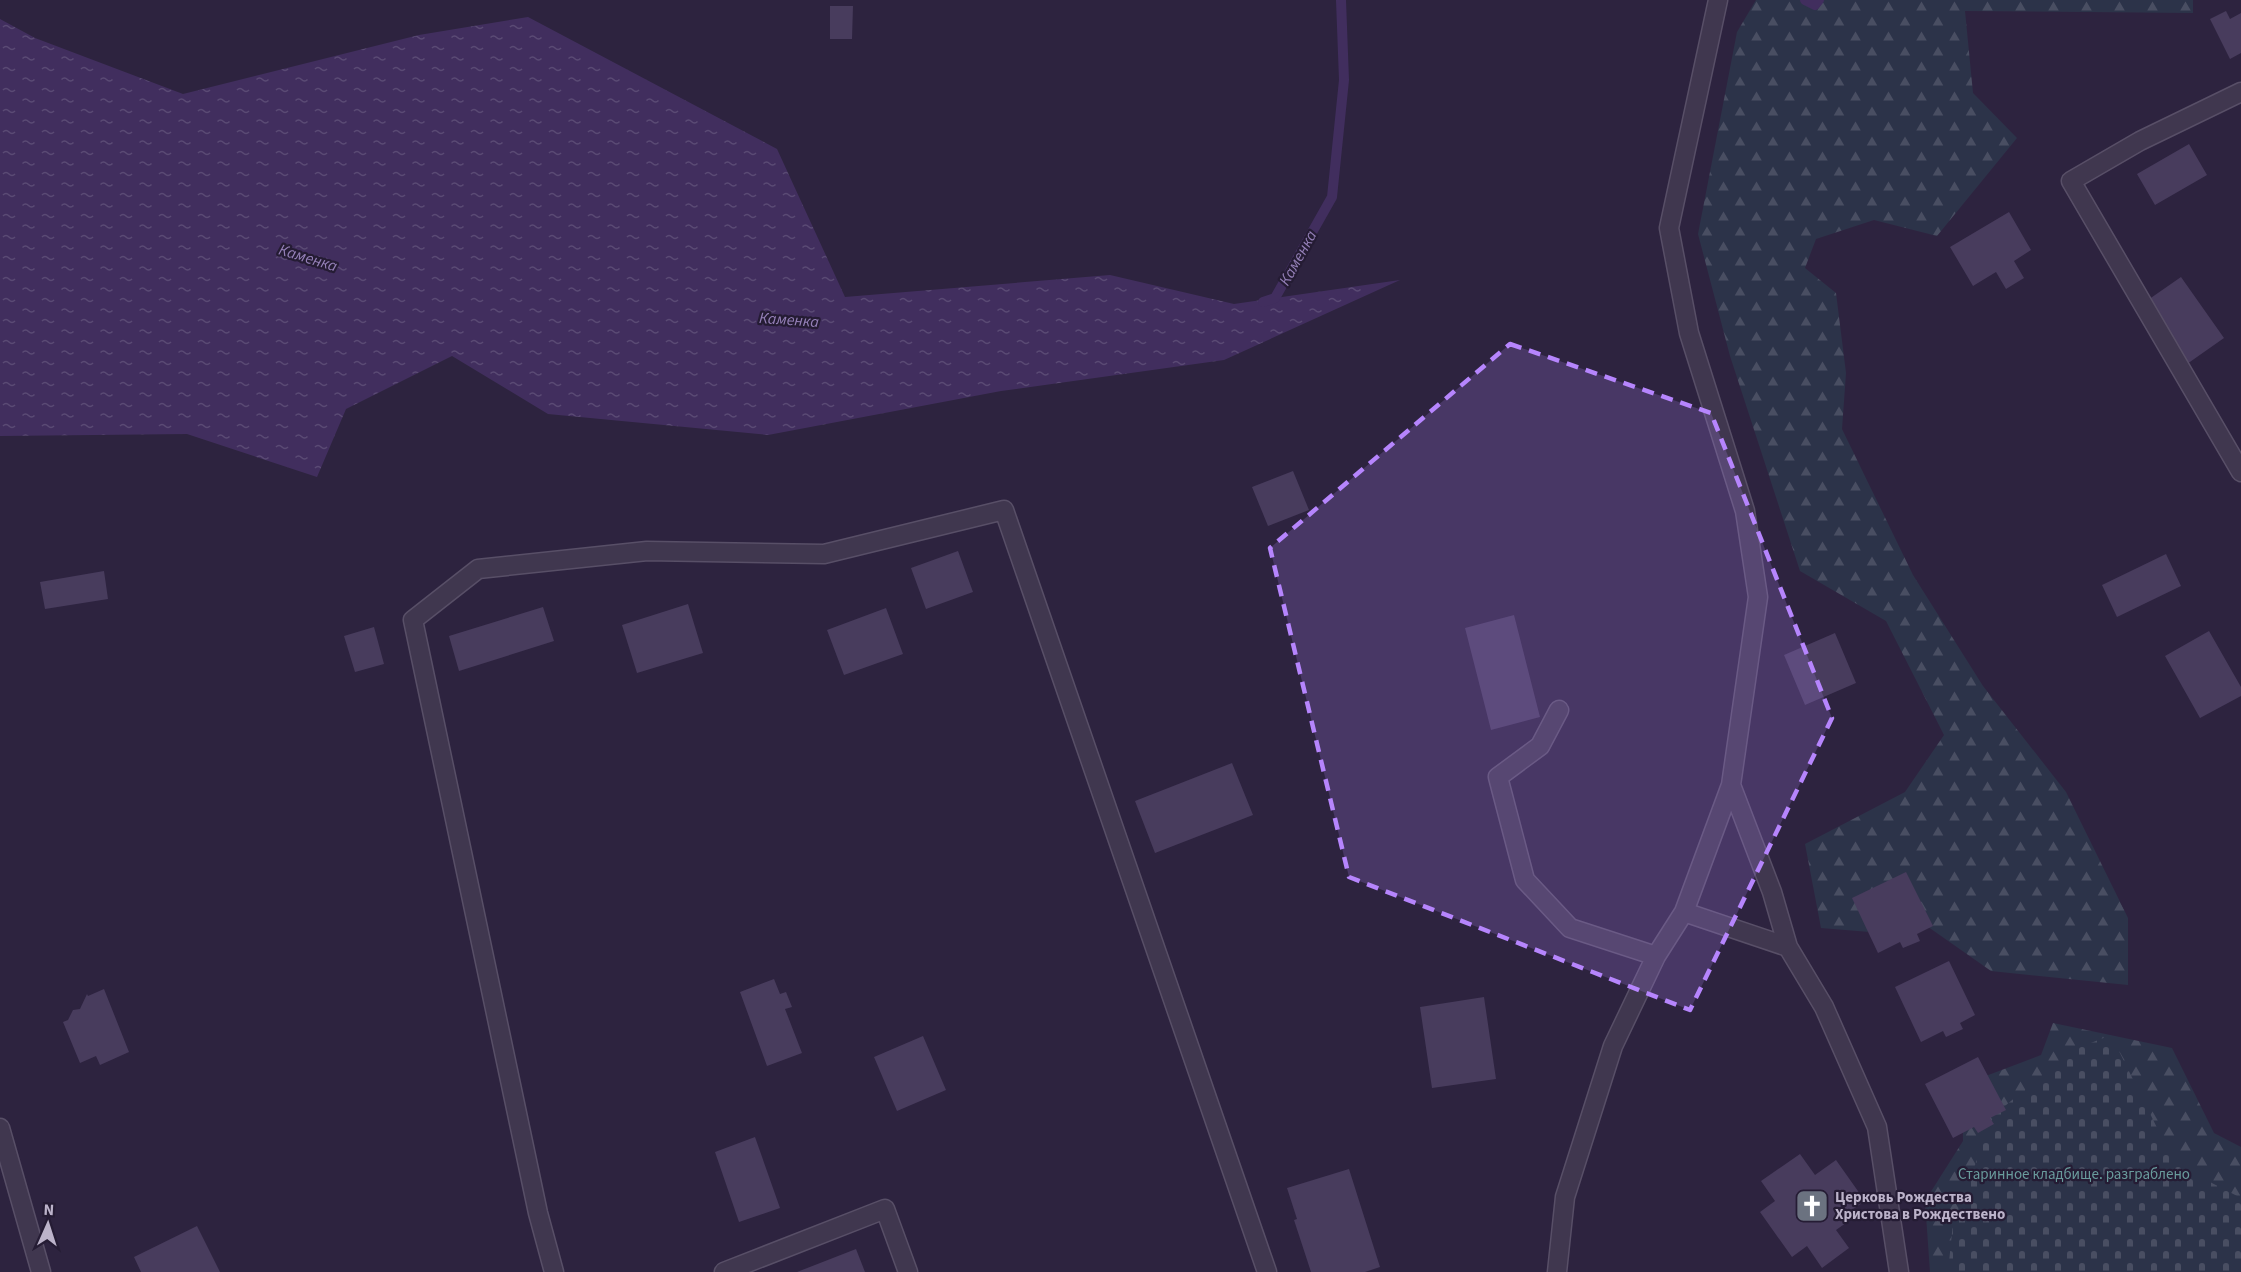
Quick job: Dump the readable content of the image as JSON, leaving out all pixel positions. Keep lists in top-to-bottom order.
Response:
{
  "water": ["Каменка"],
  "parks": ["Старинное кладбище. разграблено"],
  "places": {
    "church": ["Церковь Рождества Христова в Рождествено"]
  },
  "north": "top"
}
